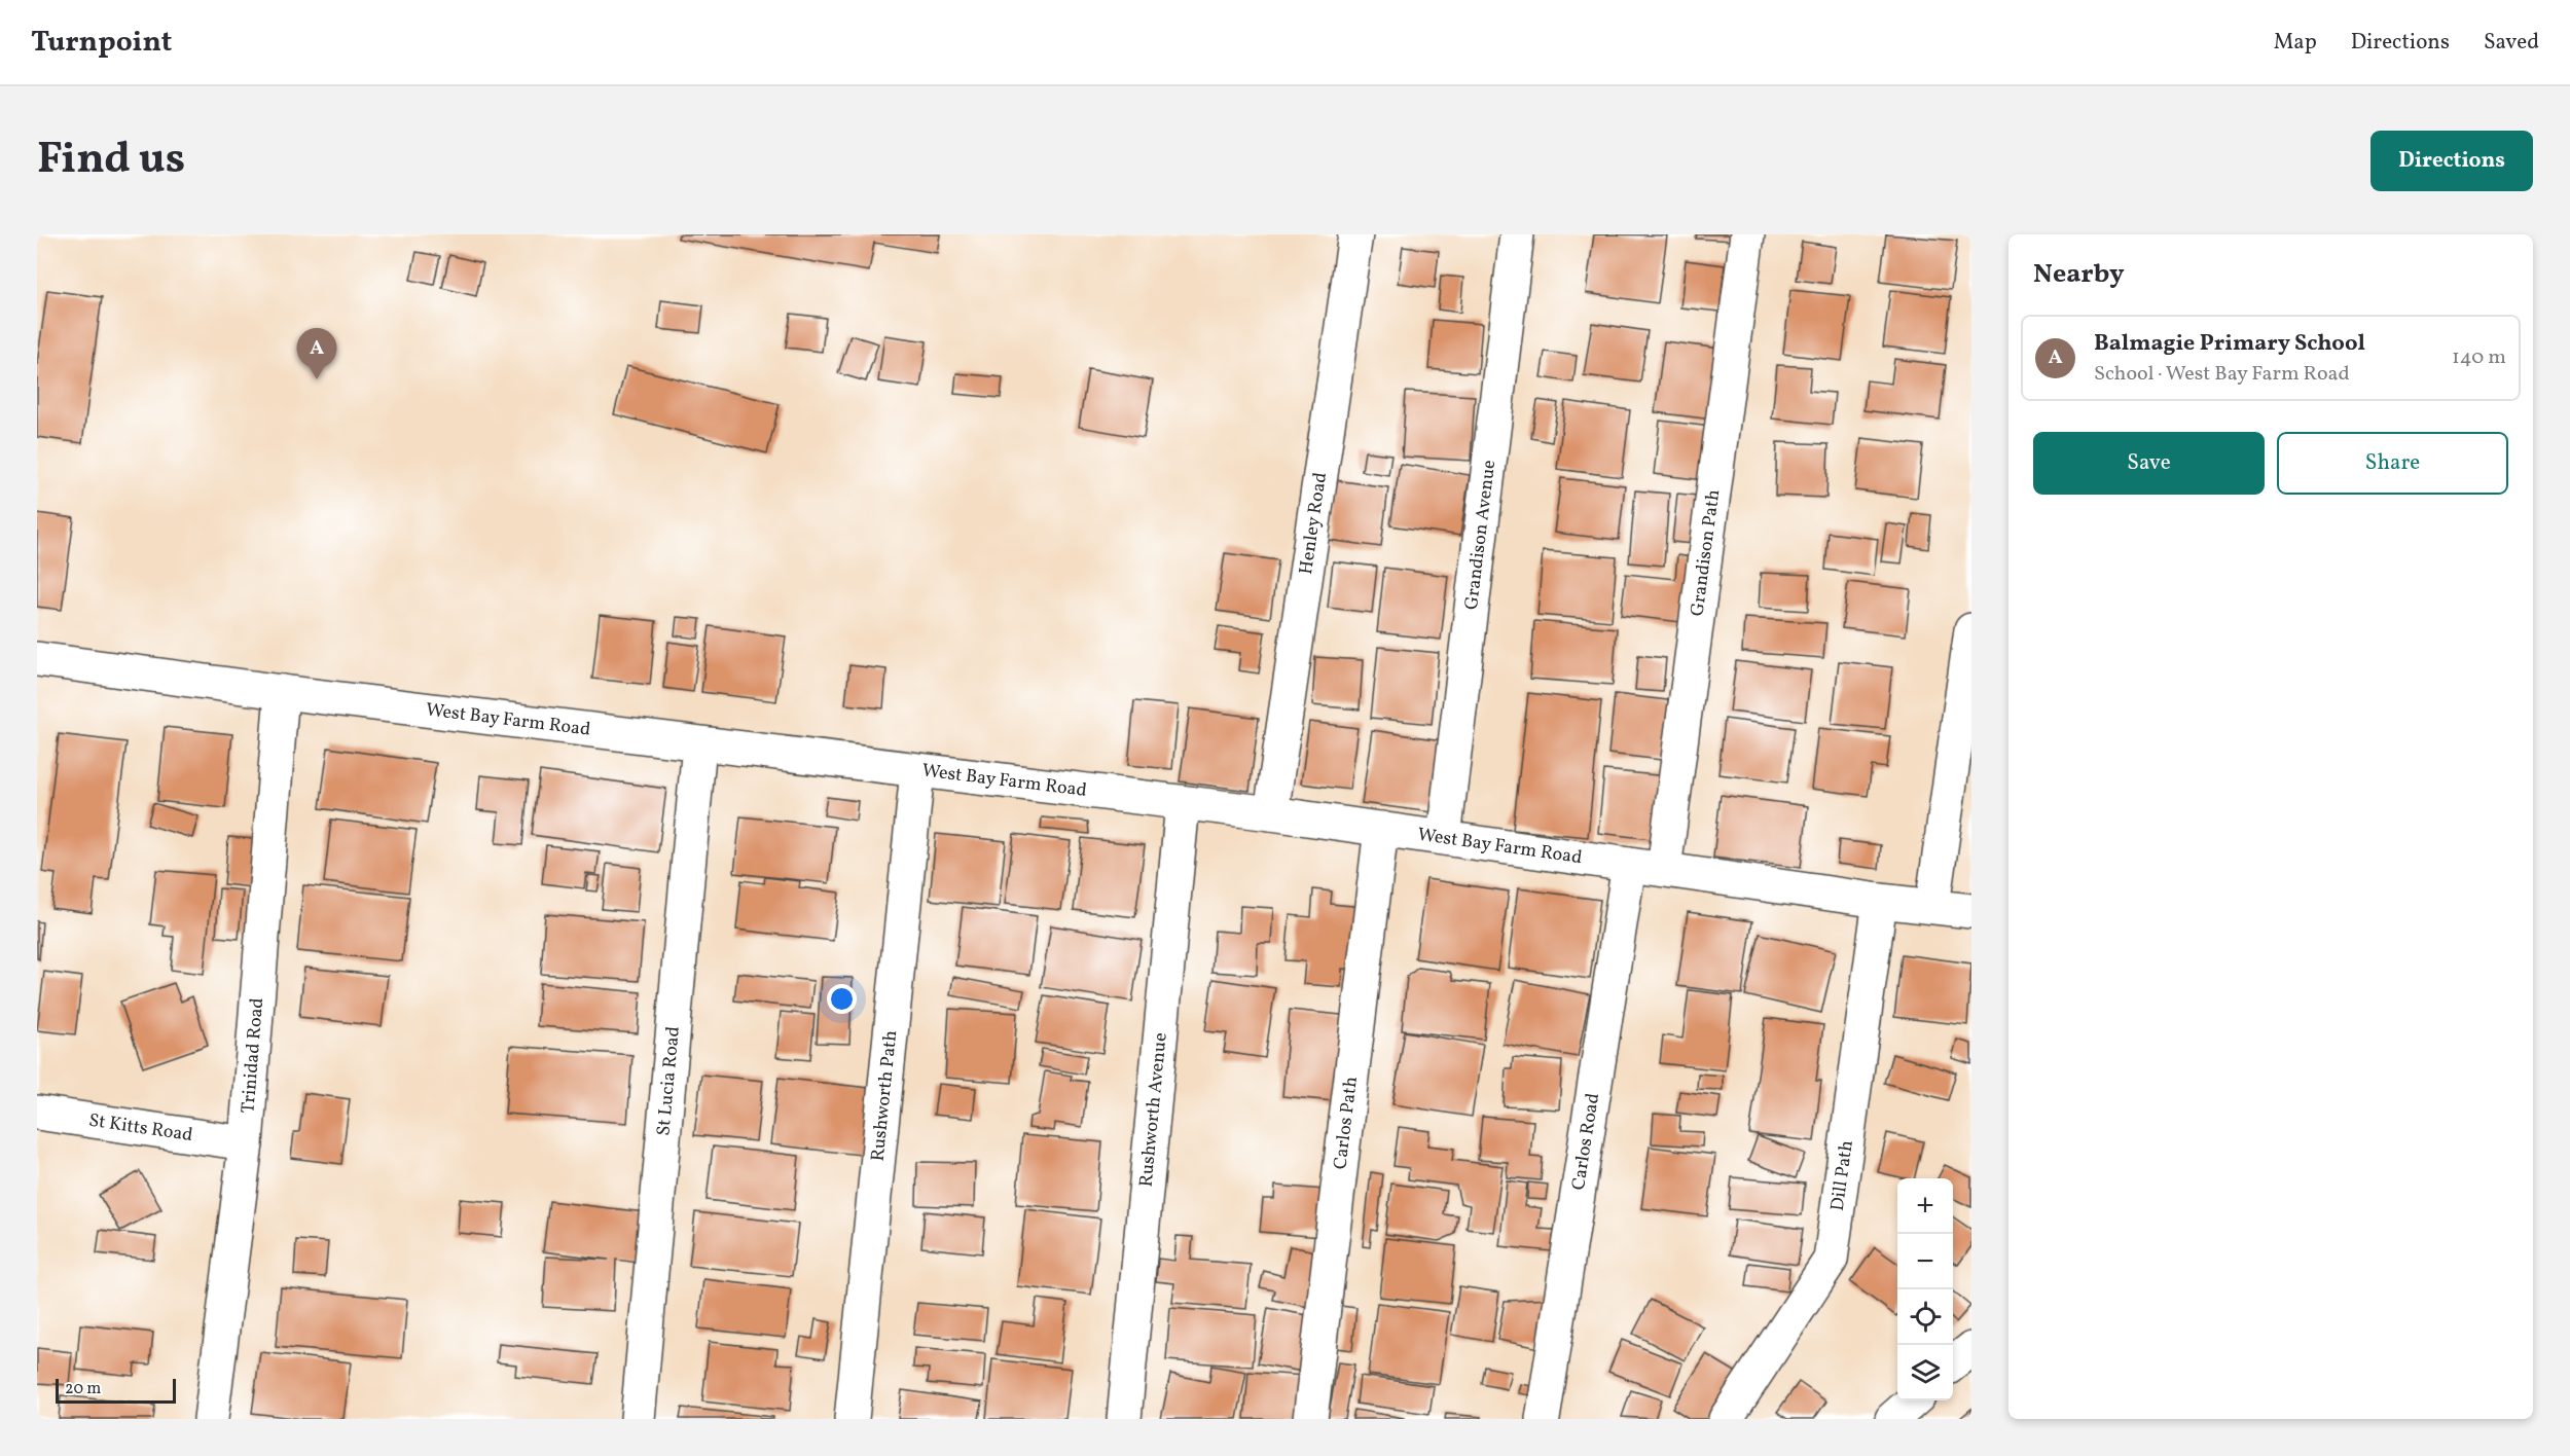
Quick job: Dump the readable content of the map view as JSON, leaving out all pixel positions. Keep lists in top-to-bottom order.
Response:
{
  "streets": {
    "street": [
      "Henley Road",
      "Grandison Avenue",
      "Grandison Path",
      "West Bay Farm Road",
      "Trinidad Road",
      "St Lucia Road",
      "Rushworth Path",
      "Rushworth Avenue",
      "Carlos Path",
      "St Kitts Road",
      "Carlos Road",
      "Dill Path"
    ]
  },
  "crossings": [
    ["Henley Road", "West Bay Farm Road"],
    ["Grandison Avenue", "West Bay Farm Road"],
    ["Grandison Path", "West Bay Farm Road"],
    ["West Bay Farm Road", "Trinidad Road"],
    ["West Bay Farm Road", "St Lucia Road"],
    ["West Bay Farm Road", "Rushworth Path"],
    ["West Bay Farm Road", "Rushworth Avenue"],
    ["West Bay Farm Road", "Carlos Path"],
    ["West Bay Farm Road", "Carlos Road"],
    ["West Bay Farm Road", "Dill Path"],
    ["Trinidad Road", "St Kitts Road"]
  ],
  "scale_bar": "20 m",
  "page": {
    "header": "Turnpoint",
    "nav": ["Map", "Directions", "Saved"],
    "title": "Find us",
    "buttons": [
      "Directions",
      ["Save", "Share"]
    ],
    "heading": "Nearby",
    "list": [
      {
        "mark": "A",
        "name": "Balmagie Primary School",
        "note": "School · West Bay Farm Road",
        "value": "140 m"
      }
    ],
    "pins": "A",
    "map_buttons": ["+", "−"],
    "scale": "20 m"
  }
}
